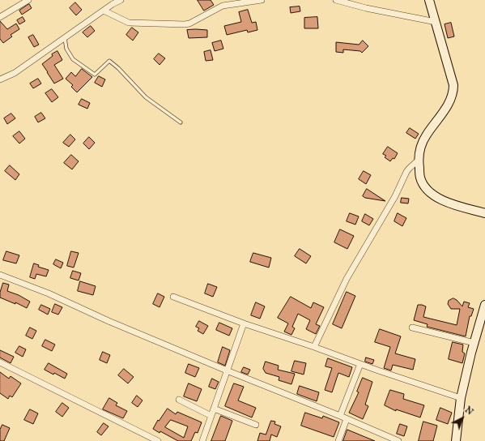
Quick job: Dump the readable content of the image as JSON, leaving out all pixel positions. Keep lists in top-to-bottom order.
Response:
{
  "north": "top right"
}
